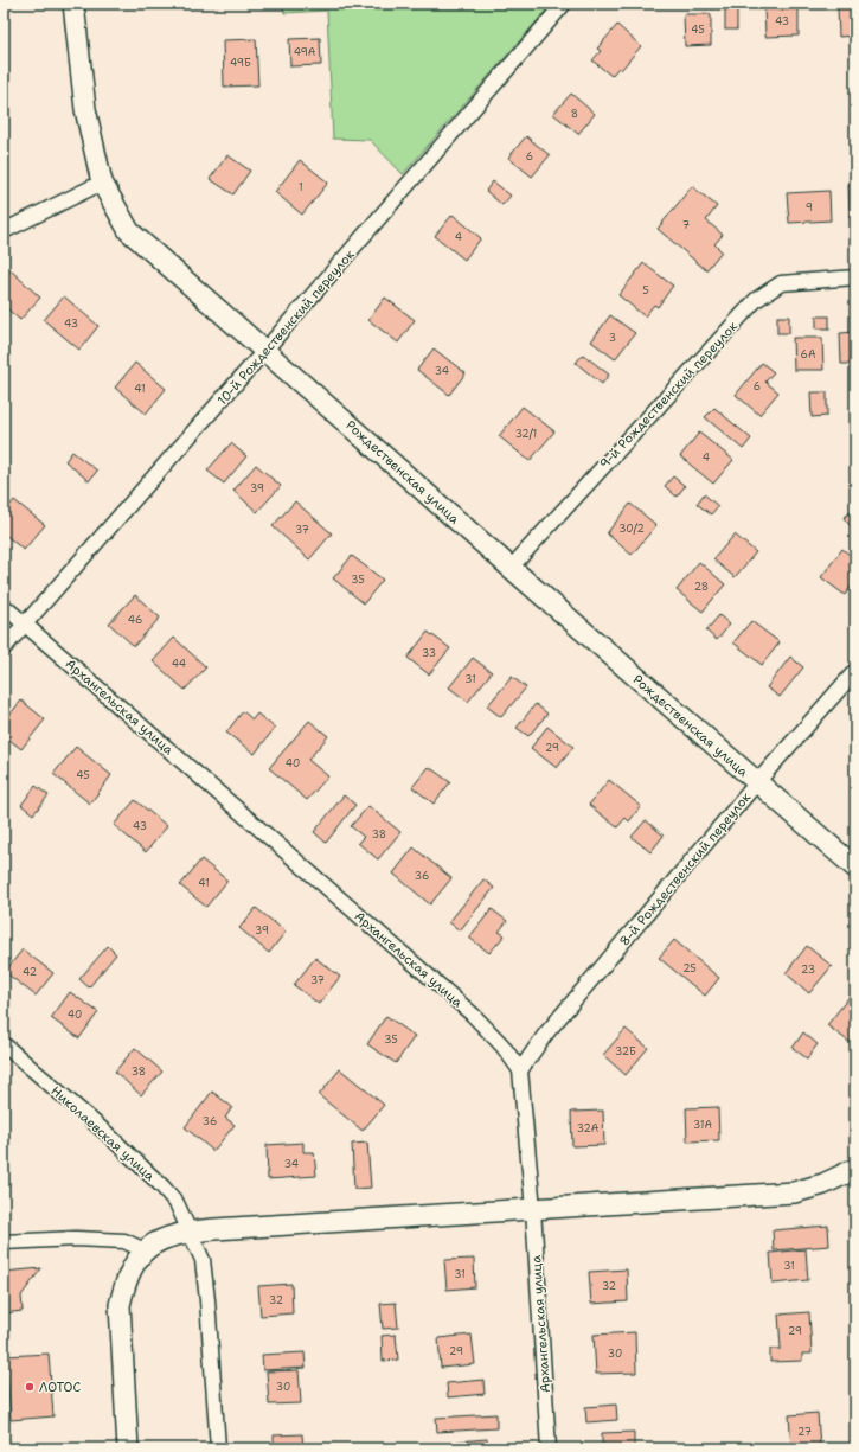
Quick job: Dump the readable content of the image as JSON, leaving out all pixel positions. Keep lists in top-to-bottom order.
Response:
{
  "streets": {
    "street": [
      "10-й Рождественский переулок",
      "9-й Рождественский переулок",
      "Рождественская улица",
      "Архангельская улица",
      "8-й Рождественский переулок",
      "Николаевская улица"
    ]
  },
  "crossings": [
    ["10-й Рождественский переулок", "Рождественская улица"],
    ["10-й Рождественский переулок", "Архангельская улица"],
    ["9-й Рождественский переулок", "Рождественская улица"],
    ["Рождественская улица", "8-й Рождественский переулок"],
    ["Архангельская улица", "8-й Рождественский переулок"]
  ],
  "places": ["ЛОТОС"],
  "house_numbers": [
    "43",
    "45",
    "49А",
    "49Б",
    "8",
    "6",
    "1",
    "9",
    "7",
    "4",
    "5",
    "43",
    "3",
    "6А",
    "34",
    "6",
    "41",
    "32/1",
    "4",
    "39",
    "30/2",
    "37",
    "35",
    "28",
    "46",
    "33",
    "44",
    "31",
    "29",
    "40",
    "45",
    "43",
    "38",
    "36",
    "41",
    "39",
    "25",
    "23",
    "42",
    "37",
    "40",
    "35",
    "32Б",
    "38",
    "36",
    "31А",
    "32А",
    "34",
    "31",
    "31",
    "32",
    "32",
    "29",
    "29",
    "30",
    "30",
    "27"
  ]
}
